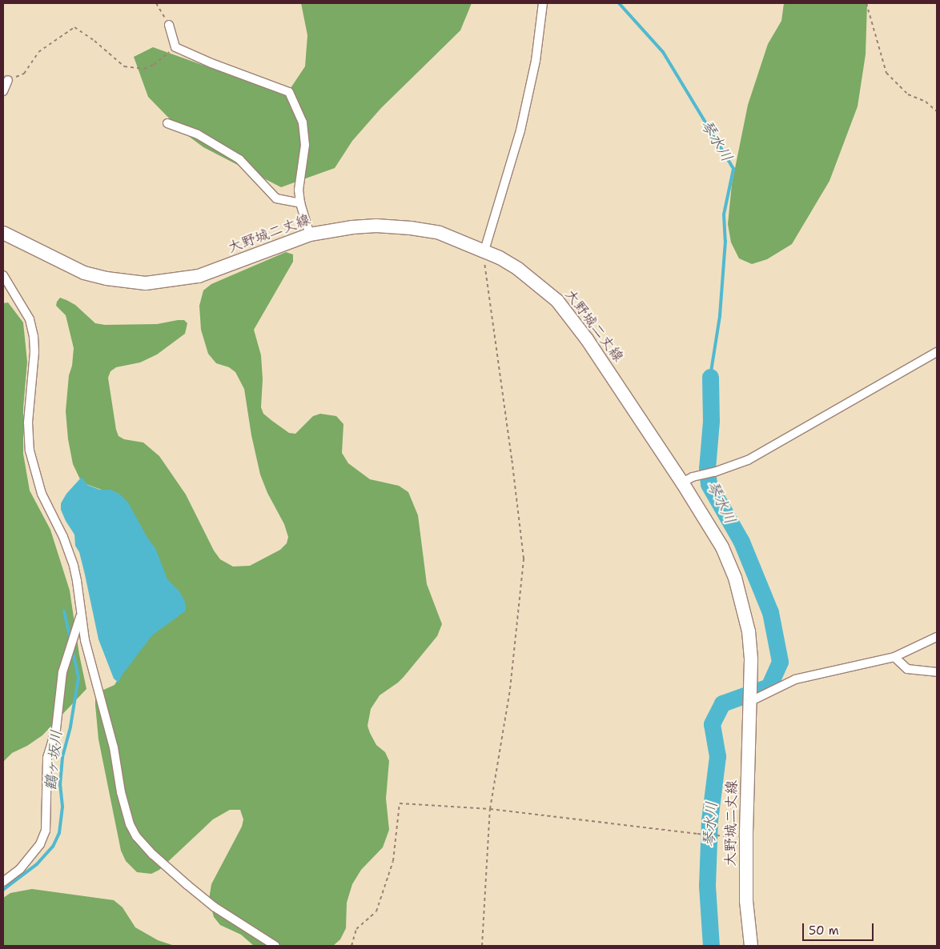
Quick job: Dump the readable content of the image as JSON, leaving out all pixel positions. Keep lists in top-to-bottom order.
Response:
{
  "streets": {
    "main road": ["大野城二丈線"]
  },
  "water": ["琴水川", "鶴ヶ坂川"],
  "scale_bar": "50 m"
}
